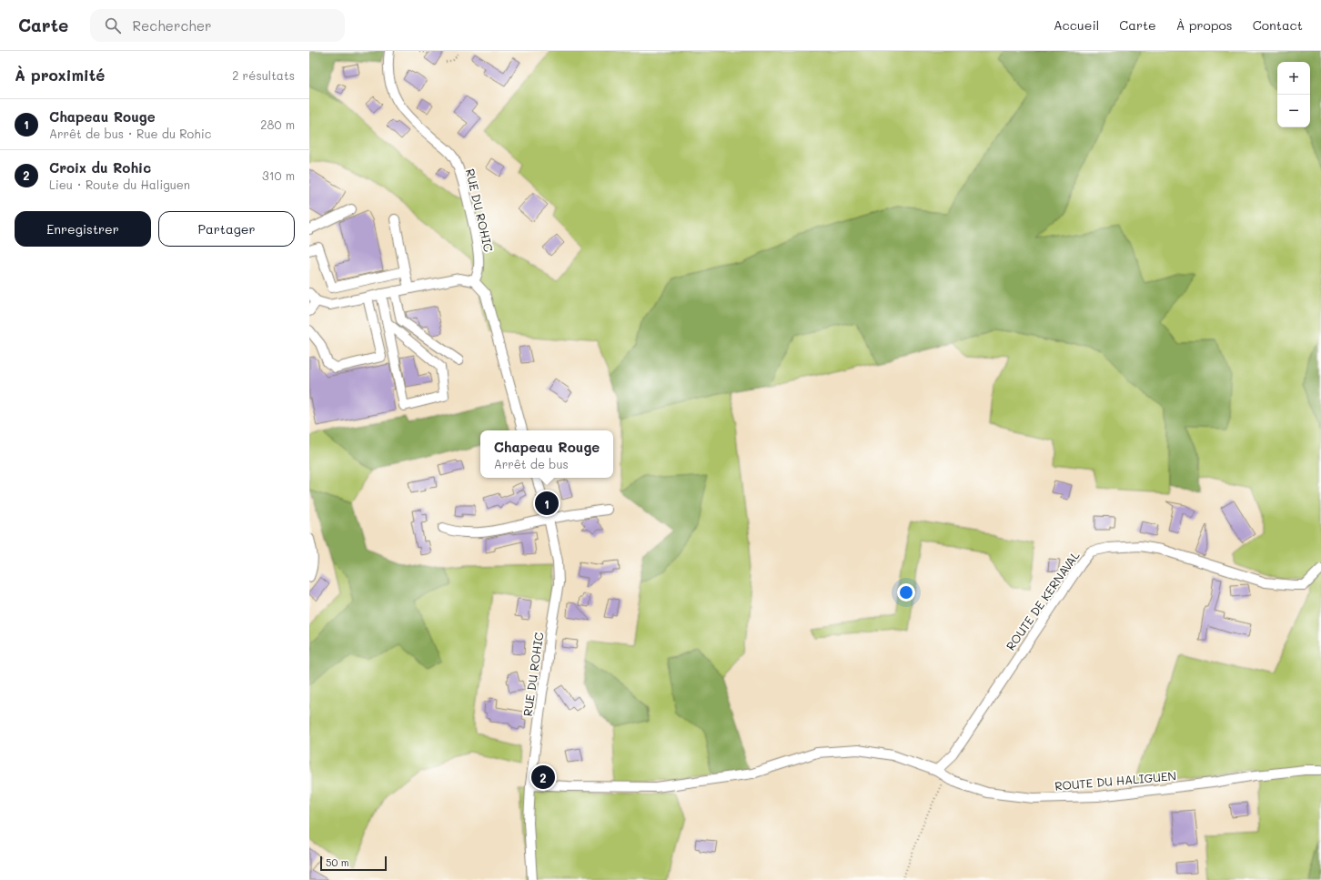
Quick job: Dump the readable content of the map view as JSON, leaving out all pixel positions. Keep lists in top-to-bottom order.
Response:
{
  "streets": {
    "street": ["RUE DU ROHIC", "ROUTE DE KERNAVAL", "ROUTE DU HALIGUEN"]
  },
  "crossings": [
    ["RUE DU ROHIC", "ROUTE DU HALIGUEN"],
    ["ROUTE DE KERNAVAL", "ROUTE DU HALIGUEN"]
  ],
  "scale_bar": "50 m",
  "page": {
    "header": "Carte",
    "search": "Rechercher",
    "nav": [
      "Accueil",
      "Carte",
      "À propos",
      "Contact"
    ],
    "heading": ["À proximité", "2 résultats"],
    "map_buttons": ["+", "−"],
    "list": [
      {
        "mark": "1",
        "name": "Chapeau Rouge",
        "note": "Arrêt de bus · Rue du Rohic",
        "value": "280 m"
      },
      {
        "mark": "2",
        "name": "Croix du Rohic",
        "note": "Lieu · Route du Haliguen",
        "value": "310 m"
      }
    ],
    "buttons": ["Enregistrer", "Partager"],
    "popup": ["Chapeau Rouge", "Arrêt de bus"],
    "pins": ["1", "2"],
    "scale": "50 m"
  }
}
